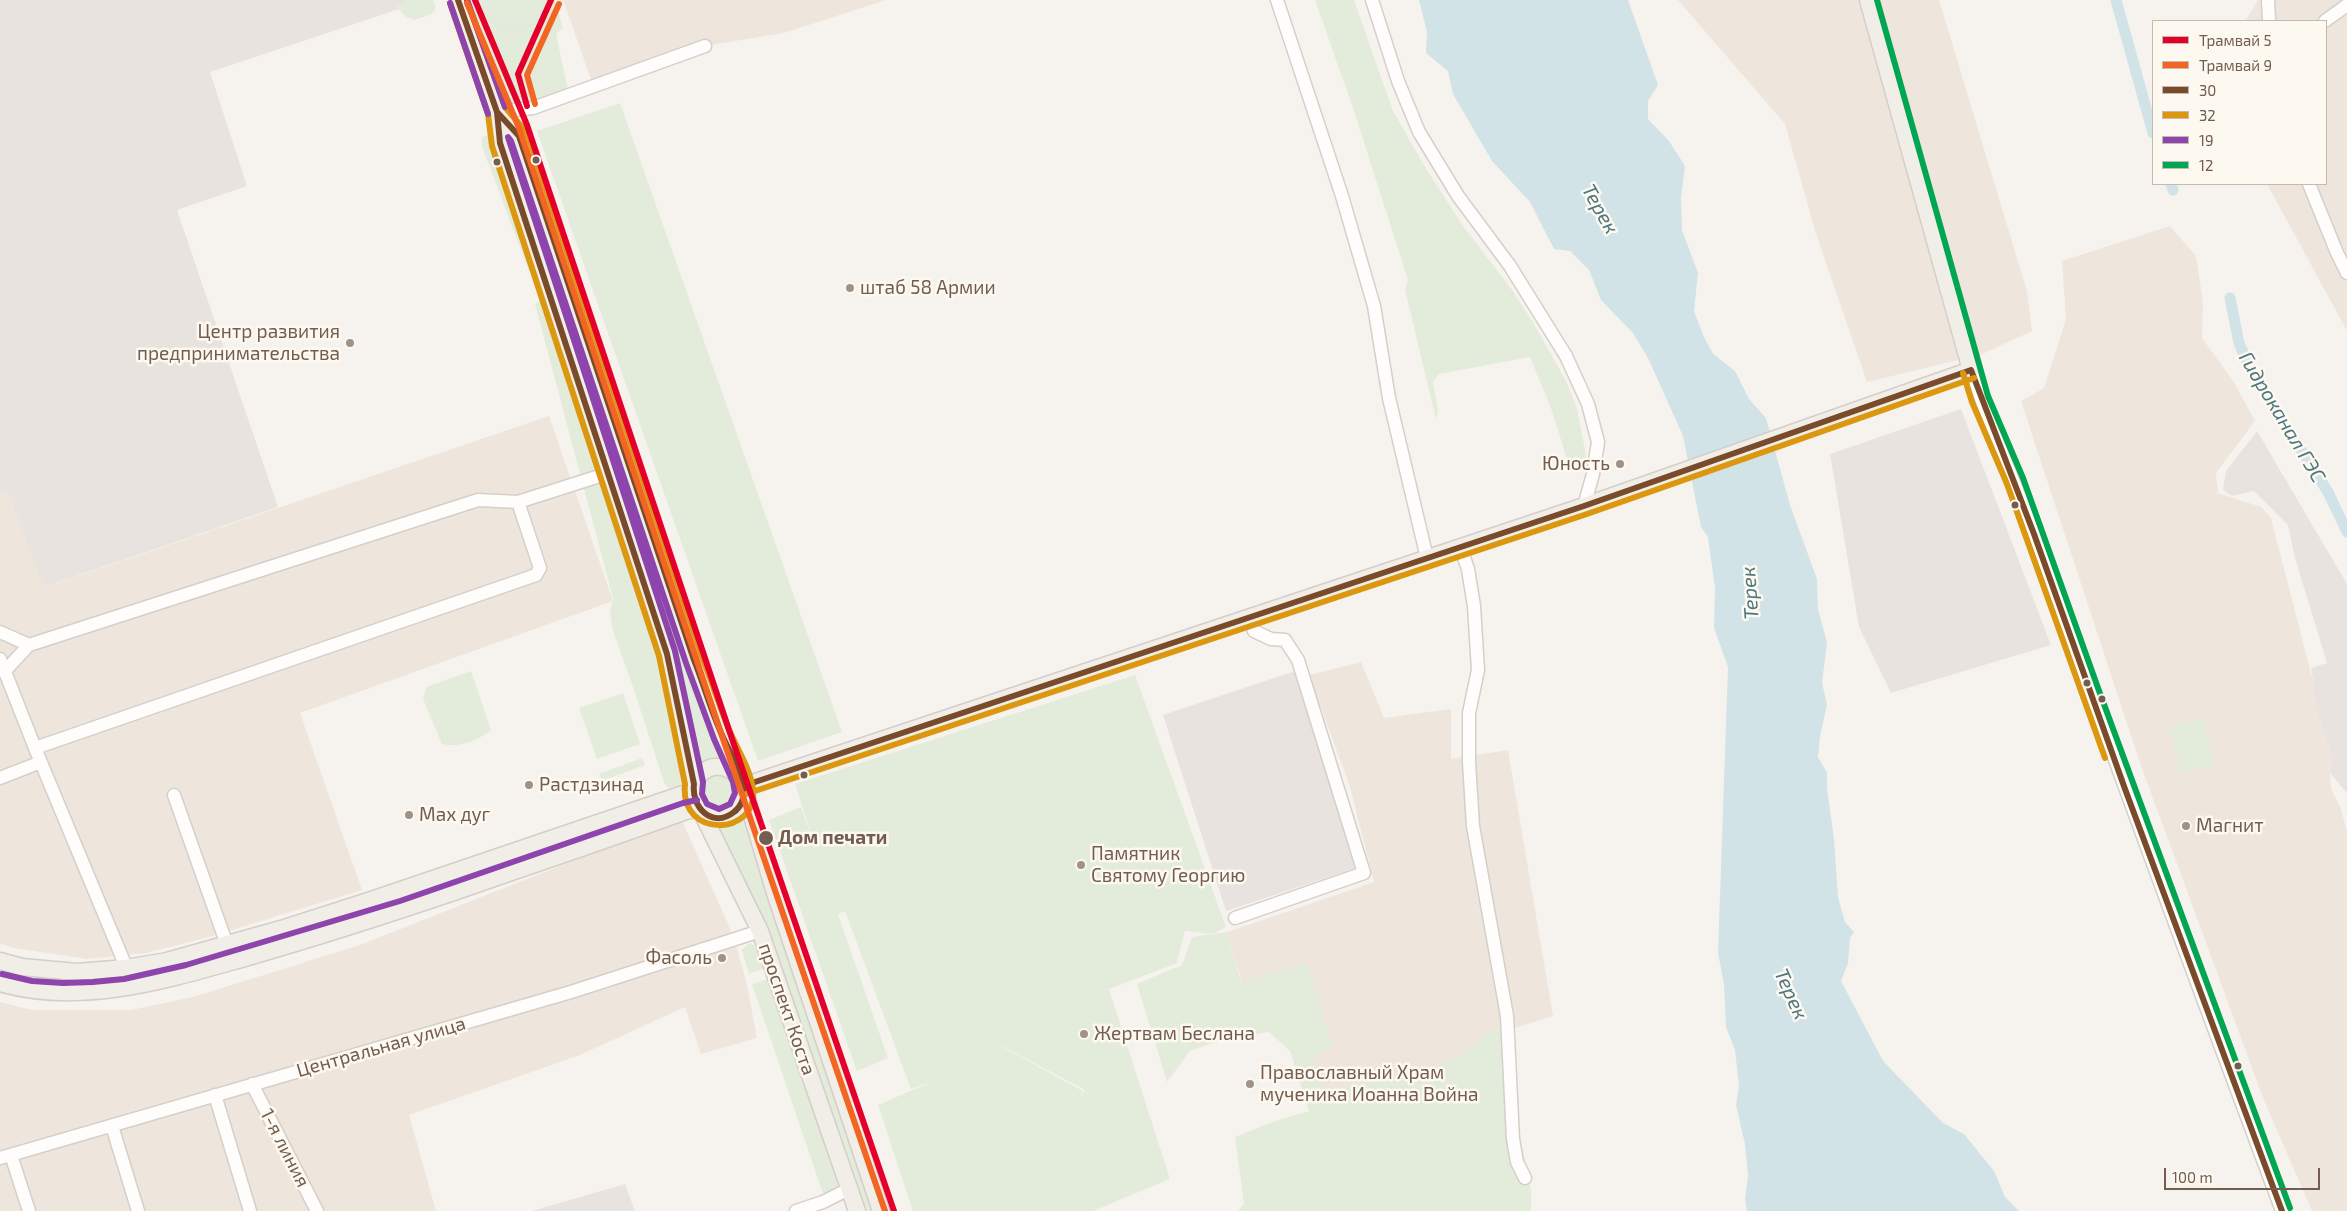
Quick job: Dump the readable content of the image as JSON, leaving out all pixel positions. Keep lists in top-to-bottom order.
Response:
{
  "streets": {
    "main road": ["проспект Коста"],
    "street": ["Центральная улица", "1-я линия"]
  },
  "crossings": [
    ["проспект Коста", "Центральная улица"],
    ["Центральная улица", "1-я линия"]
  ],
  "water": ["Терек", "Гидроканал ГЭС"],
  "places": [
    "штаб 58 Армии",
    "Центр развития предпринимательства",
    "Юность",
    "Растдзинад",
    "Мах дуг",
    "Магнит",
    "Дом печати",
    "Памятник Святому Георгию",
    "Фасоль",
    "Жертвам Беслана",
    "Православный Храм мученика Иоанна Война"
  ],
  "lines": [
    "tram line 5",
    "transit line 30",
    "transit line 32",
    "transit line 19",
    "transit line 12",
    "tram line 9"
  ],
  "legend": [
    "Трамвай 5",
    "Трамвай 9",
    "30",
    "32",
    "19",
    "12"
  ],
  "scale_bar": "100 m"
}
